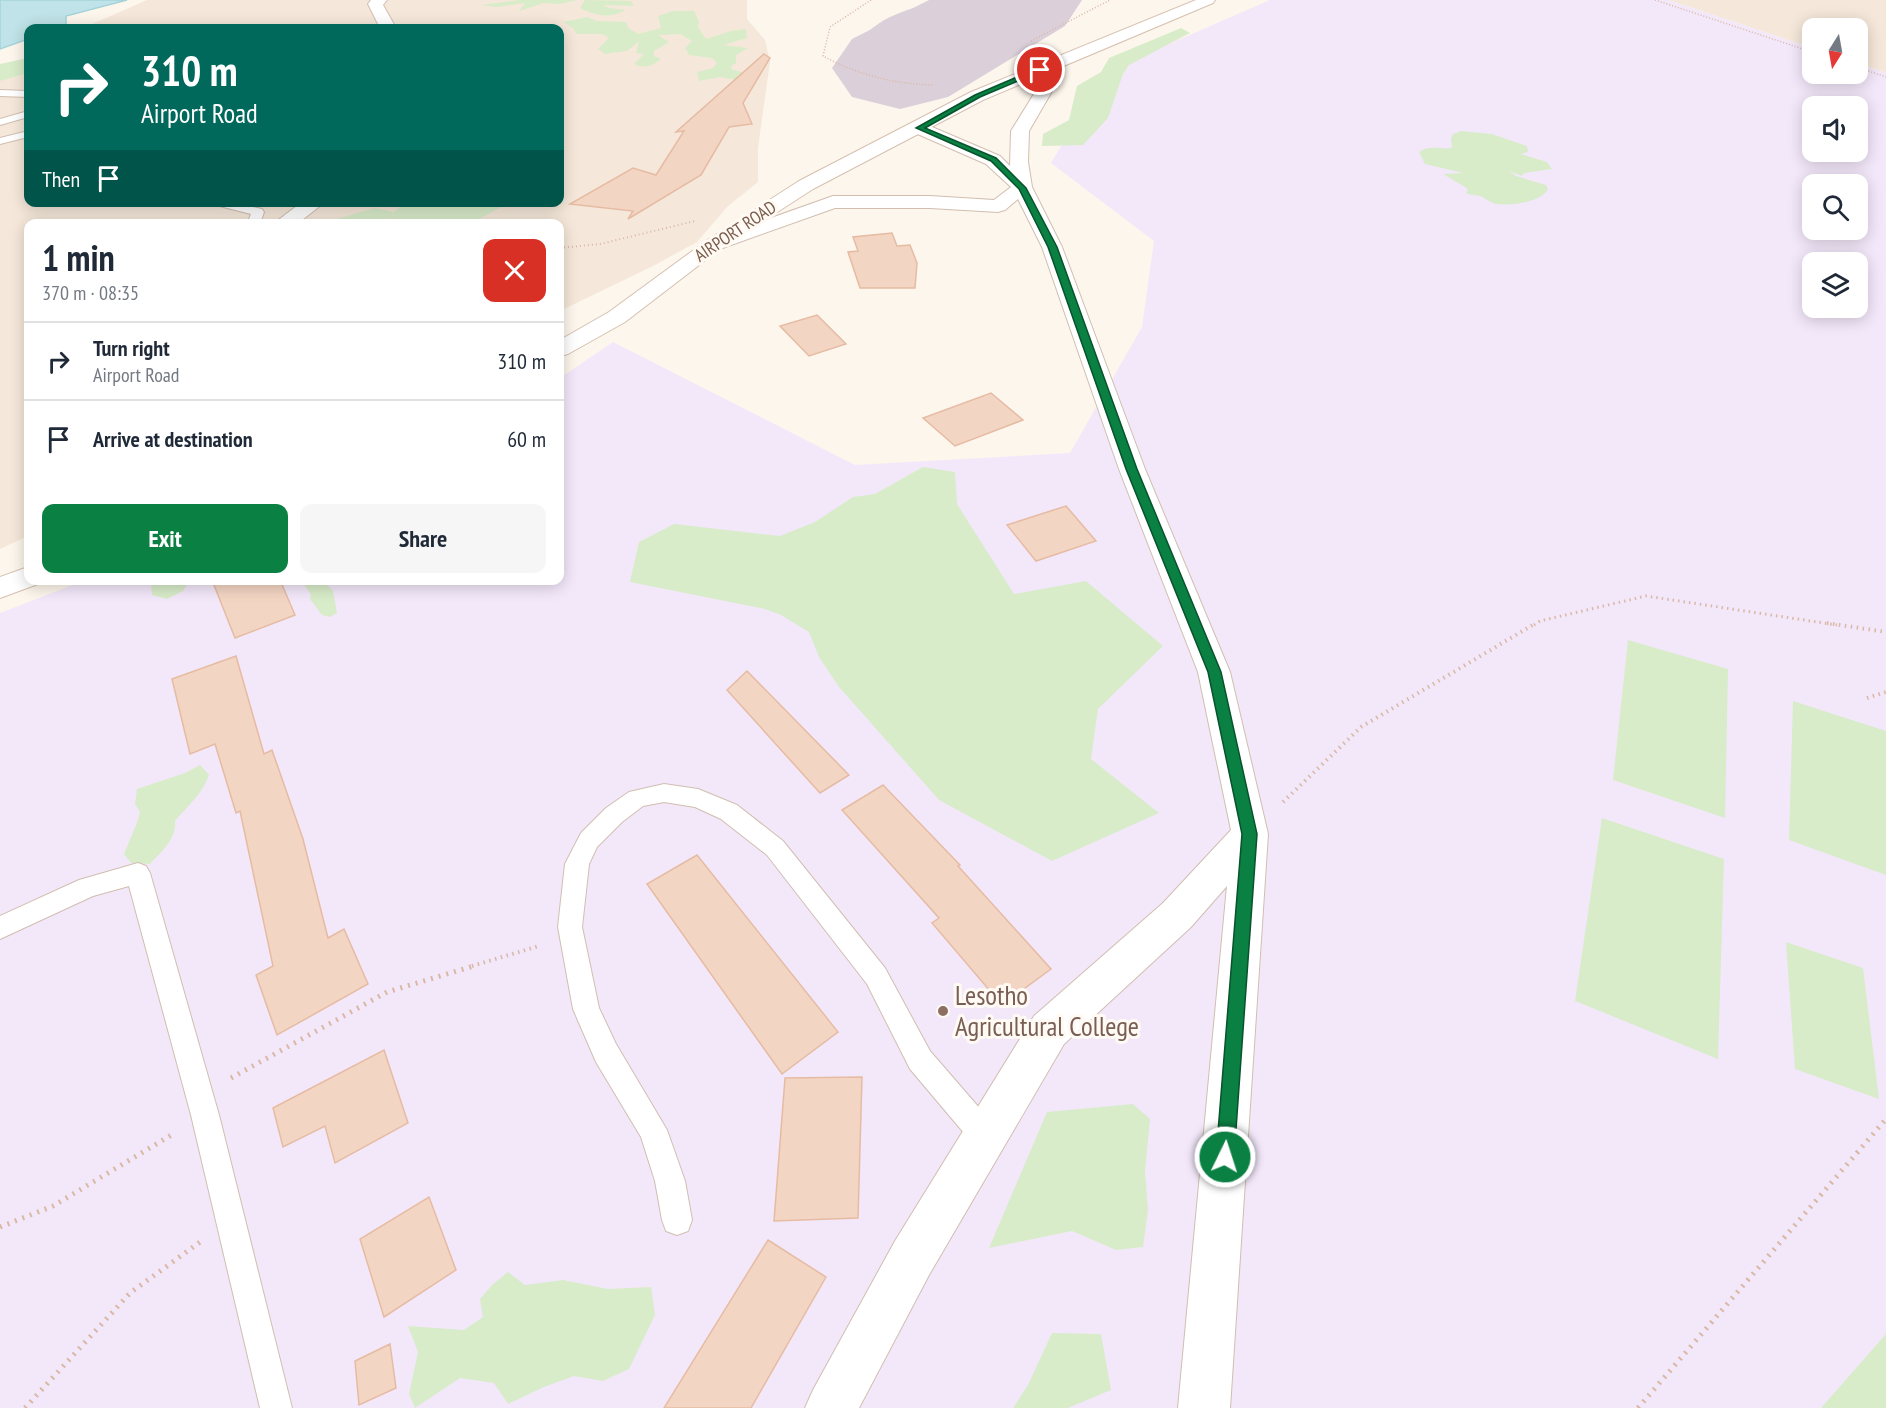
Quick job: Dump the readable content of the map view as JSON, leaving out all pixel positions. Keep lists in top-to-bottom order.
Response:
{
  "streets": {
    "street": ["AIRPORT ROAD"]
  },
  "places": ["Lesotho Agricultural College"],
  "north": "bottom",
  "page": {
    "turn": ["310 m", "Airport Road"],
    "then": "Then",
    "heading": ["1 min", "370 m · 08:35"],
    "list": [
      {
        "name": "Turn right",
        "note": "Airport Road",
        "value": "310 m"
      },
      {
        "name": "Arrive at destination",
        "value": "60 m"
      }
    ],
    "buttons": ["Exit", "Share"]
  }
}
